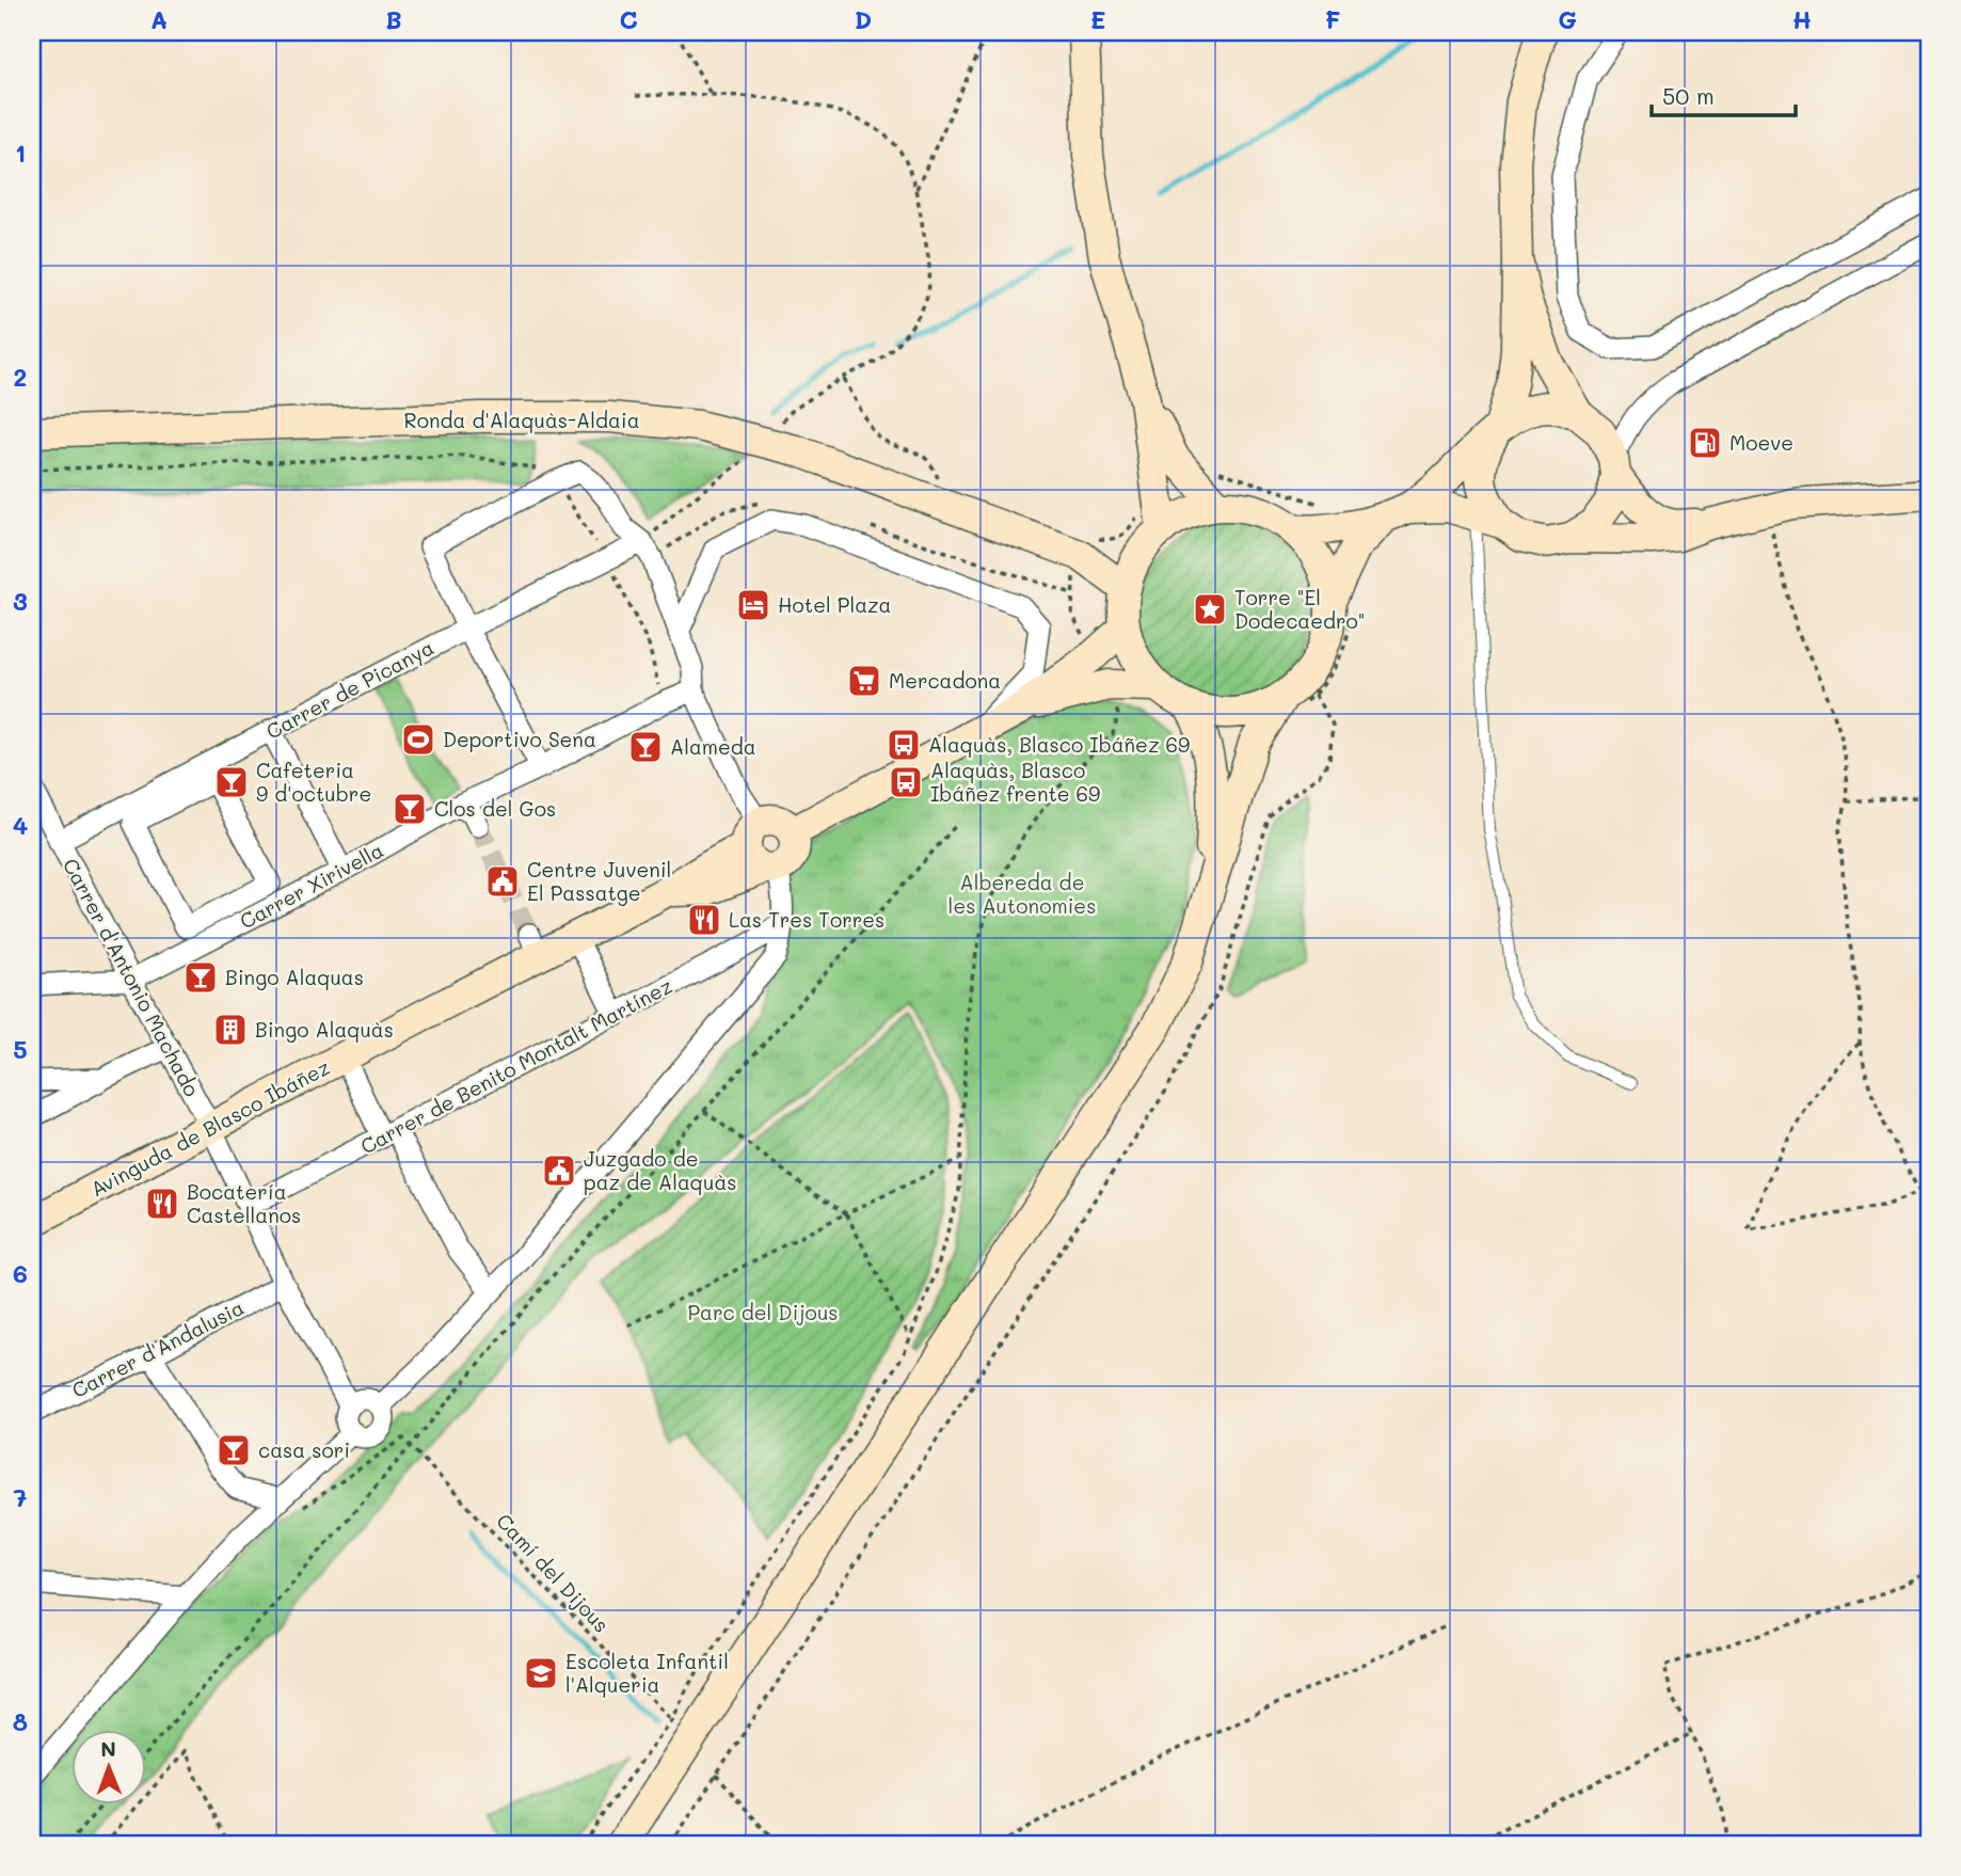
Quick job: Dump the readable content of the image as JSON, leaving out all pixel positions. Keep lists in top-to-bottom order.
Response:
{
  "streets": {
    "street": [
      "Ronda d'Alaquàs-Aldaia",
      "Carrer de Picanya",
      "Carrer Xirivella",
      "Carrer d'Antonio Machado",
      "Carrer de Benito Montalt Martínez",
      "Avinguda de Blasco Ibáñez",
      "Carrer d'Andalusia"
    ],
    "path": ["Camí del Dijous"]
  },
  "crossings": [
    ["Carrer de Picanya", "Carrer d'Antonio Machado"],
    ["Carrer Xirivella", "Carrer d'Antonio Machado"],
    ["Carrer d'Antonio Machado", "Carrer de Benito Montalt Martínez"],
    ["Carrer d'Antonio Machado", "Avinguda de Blasco Ibáñez"],
    ["Carrer d'Antonio Machado", "Carrer d'Andalusia"]
  ],
  "parks": ["Albereda de les Autonomies", "Parc del Dijous"],
  "places": {
    "fuel station": ["Moeve"],
    "hotel": ["Hotel Plaza"],
    "place": ["Torre \"El Dodecaedro\""],
    "supermarket": ["Mercadona"],
    "sports": ["Deportivo Sena"],
    "bus stop": ["Alaquàs, Blasco Ibáñez 69", "Alaquàs, Blasco Ibáñez frente 69"],
    "bar": [
      "Alameda",
      "Cafeteria 9 d'octubre",
      "Clos del Gos",
      "Bingo Alaquas",
      "casa sori"
    ],
    "public building": ["Centre Juvenil El Passatge", "Juzgado de paz de Alaquàs"],
    "restaurant": ["Las Tres Torres", "Bocatería Castellanos"],
    "building": ["Bingo Alaquàs"],
    "school or university": ["Escoleta Infantil l'Alqueria"]
  },
  "scale_bar": "50 m",
  "north": "top",
  "grid": {
    "columns": [
      "A",
      "B",
      "C",
      "D",
      "E",
      "F",
      "G",
      "H"
    ],
    "rows": [
      "1",
      "2",
      "3",
      "4",
      "5",
      "6",
      "7",
      "8"
    ]
  }
}
